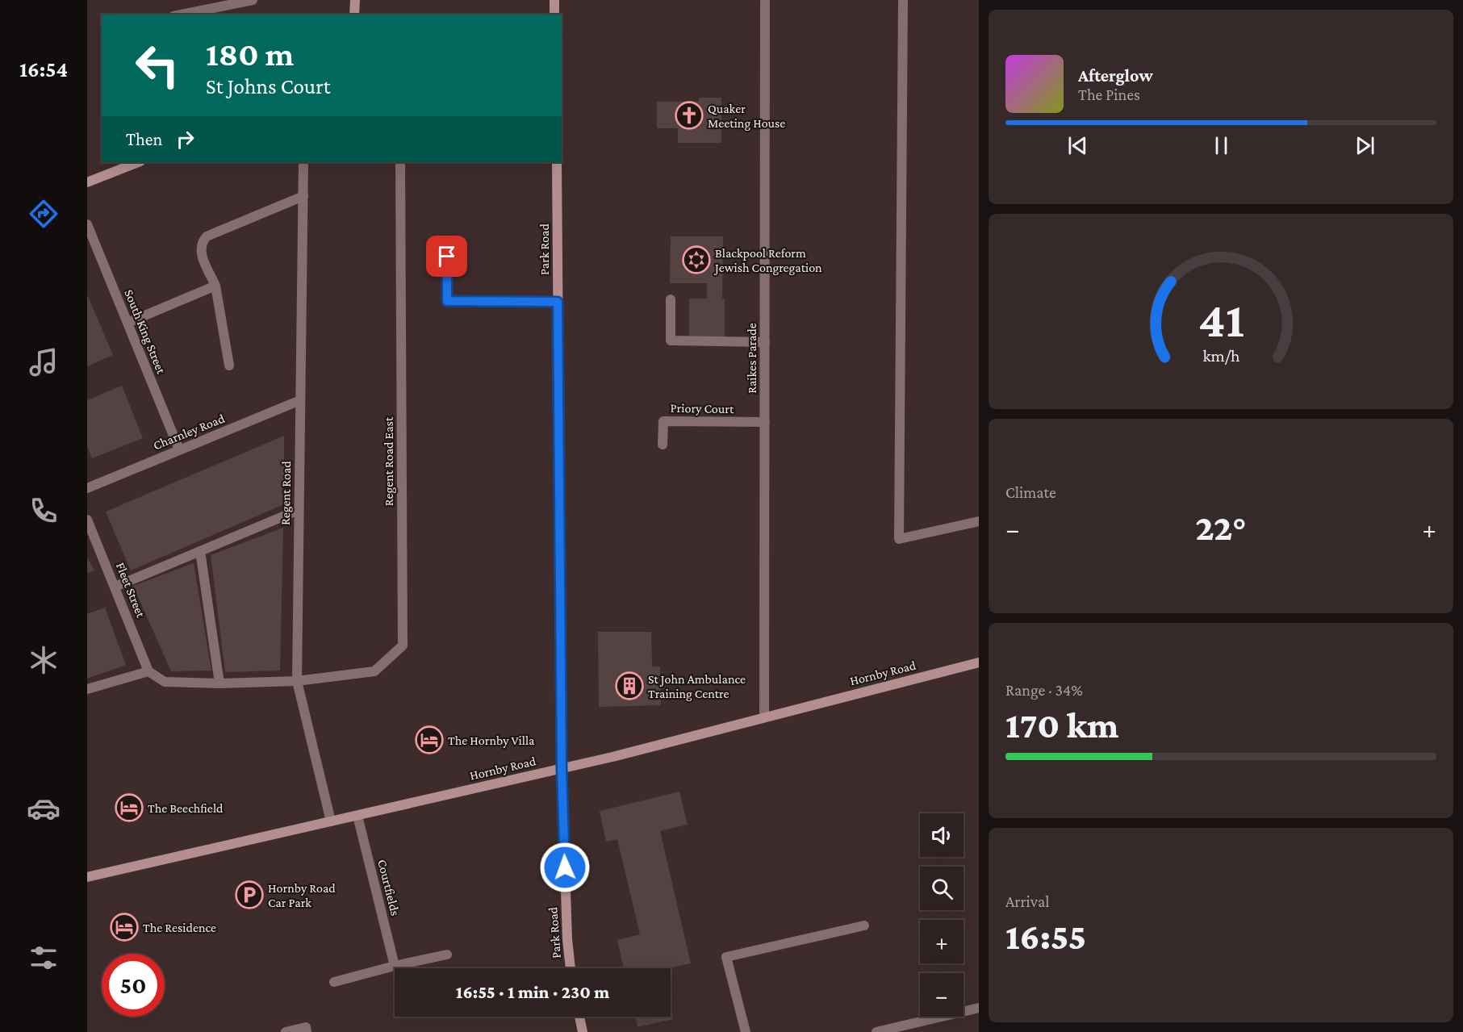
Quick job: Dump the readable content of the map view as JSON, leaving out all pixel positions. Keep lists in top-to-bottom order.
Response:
{
  "streets": {
    "main road": ["Park Road", "Hornby Road"],
    "street": [
      "South King Street",
      "Raikes Parade",
      "Priory Court",
      "Charnley Road",
      "Regent Road East",
      "Regent Road",
      "Fleet Street",
      "Courtfields"
    ]
  },
  "crossings": [
    ["Park Road", "Hornby Road"],
    ["South King Street", "Charnley Road"],
    ["Raikes Parade", "Priory Court"],
    ["Raikes Parade", "Hornby Road"],
    ["Charnley Road", "Regent Road"],
    ["Regent Road East", "Regent Road"],
    ["Regent Road East", "Fleet Street"],
    ["Regent Road", "Hornby Road"],
    ["Hornby Road", "Courtfields"]
  ],
  "places": {
    "church": ["Quaker Meeting House"],
    "synagogue": ["Blackpool Reform Jewish Congregation"],
    "building": ["St John Ambulance Training Centre"],
    "hotel": ["The Hornby Villa", "The Beechfield", "The Residence"],
    "parking": ["Hornby Road Car Park"]
  },
  "page": {
    "tabs": "16:54",
    "turn": ["180 m", "St Johns Court"],
    "song": ["Afterglow", "The Pines"],
    "then": "Then",
    "tile": [
      "Climate",
      ["Range · 34%", "170 km"],
      ["Arrival", "16:55"]
    ],
    "heat": ["−", "22°", "+"],
    "map_buttons": ["+", "−"],
    "limit": "50",
    "trip": "16:55 · 1 min · 230 m",
    "gauge": ["41", "km/h"]
  }
}
